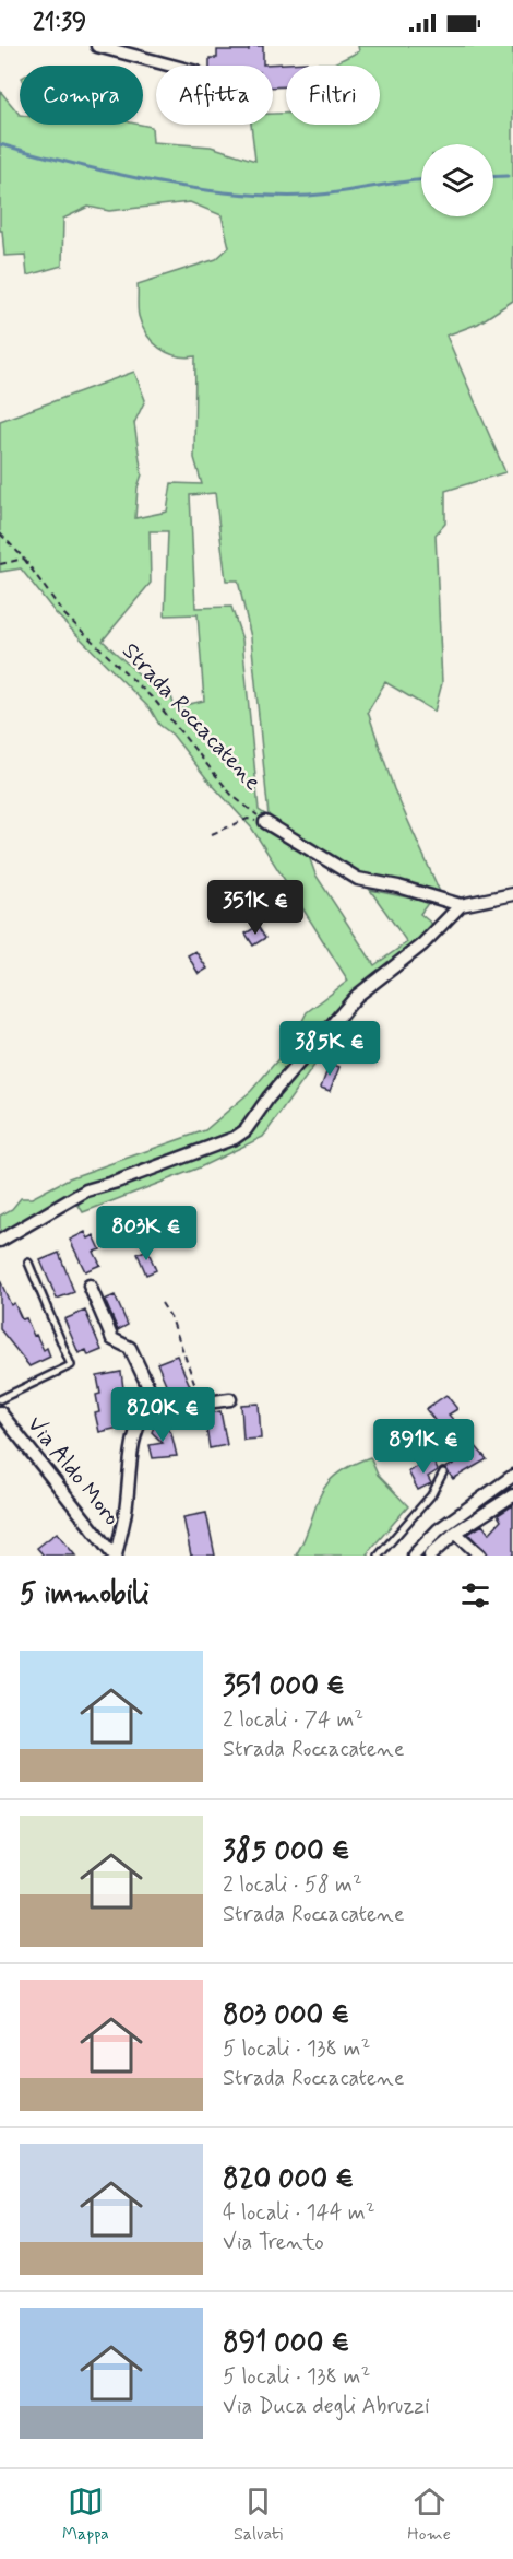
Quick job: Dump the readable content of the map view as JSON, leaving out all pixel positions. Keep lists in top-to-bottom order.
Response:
{
  "streets": {
    "street": ["Strada Roccacatene", "Via Aldo Moro"]
  },
  "page": {
    "status": "21:39",
    "chip": ["Compra", "Affitta", "Filtri"],
    "price": [
      "351K €",
      "385K €",
      "803K €",
      "820K €",
      "891K €"
    ],
    "heading": "5 immobili",
    "list": [
      {
        "name": "351 000 €",
        "note": "2 locali · 74 m² · Strada Roccacatene"
      },
      {
        "name": "385 000 €",
        "note": "2 locali · 58 m² · Strada Roccacatene"
      },
      {
        "name": "803 000 €",
        "note": "5 locali · 138 m² · Strada Roccacatene"
      },
      {
        "name": "820 000 €",
        "note": "4 locali · 144 m² · Via Trento"
      },
      {
        "name": "891 000 €",
        "note": "5 locali · 138 m² · Via Duca degli Abruzzi"
      }
    ],
    "tabs": ["Mappa", "Salvati", "Home"]
  }
}
